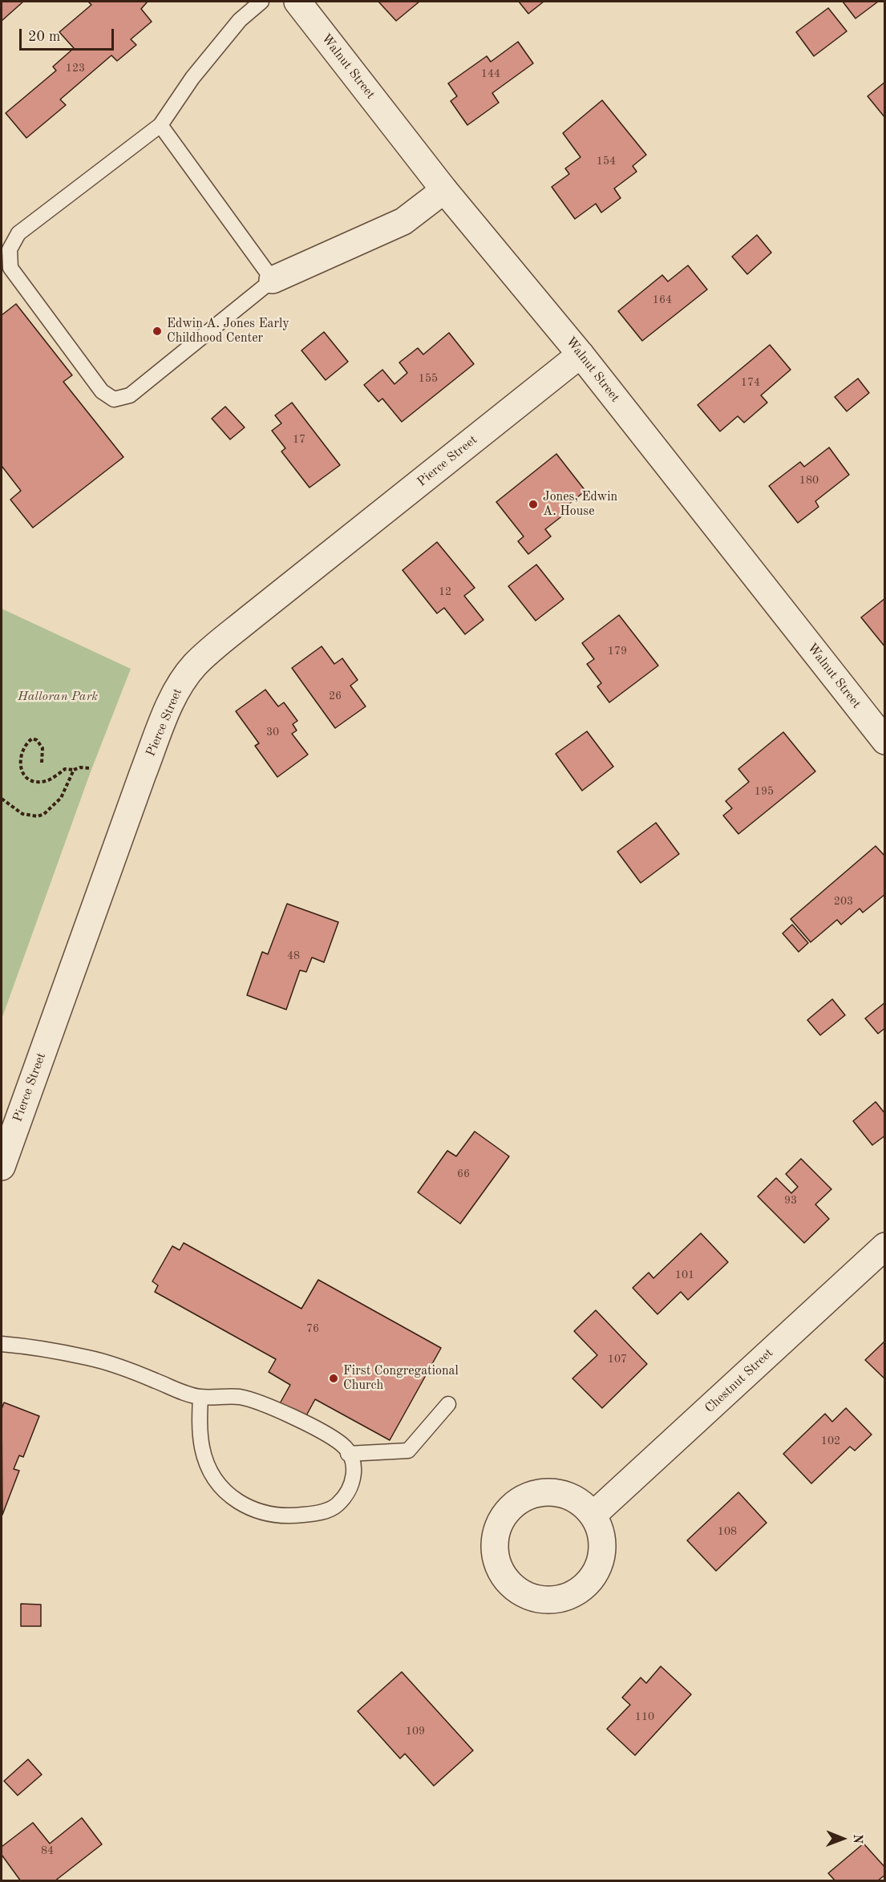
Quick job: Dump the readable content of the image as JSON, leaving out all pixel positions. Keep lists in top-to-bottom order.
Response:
{
  "streets": {
    "street": ["Walnut Street", "Pierce Street", "Chestnut Street"]
  },
  "crossings": [
    ["Walnut Street", "Pierce Street"]
  ],
  "parks": ["Halloran Park"],
  "places": ["Edwin A. Jones Early Childhood Center", "Jones, Edwin A. House", "First Congregational Church"],
  "house_numbers": [
    "123",
    "144",
    "154",
    "164",
    "155",
    "174",
    "17",
    "180",
    "12",
    "179",
    "26",
    "30",
    "195",
    "203",
    "48",
    "66",
    "93",
    "101",
    "76",
    "107",
    "102",
    "108",
    "110",
    "109",
    "84"
  ],
  "scale_bar": "20 m",
  "north": "right"
}
